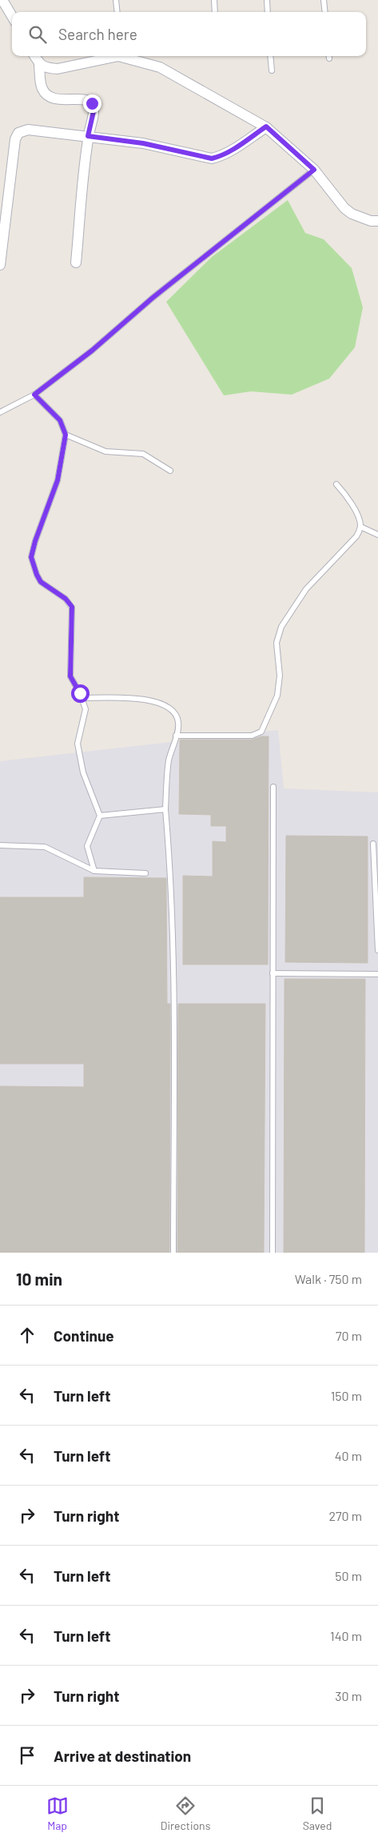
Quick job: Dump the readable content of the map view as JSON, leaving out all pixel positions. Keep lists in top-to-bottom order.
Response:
{
  "page": {
    "search": "Search here",
    "heading": ["10 min", "Walk · 750 m"],
    "list": [
      ["Continue", "70 m"],
      ["Turn left", "150 m"],
      ["Turn left", "40 m"],
      ["Turn right", "270 m"],
      ["Turn left", "50 m"],
      ["Turn left", "140 m"],
      ["Turn right", "30 m"],
      "Arrive at destination"
    ],
    "nav": ["Map", "Directions", "Saved"]
  }
}
